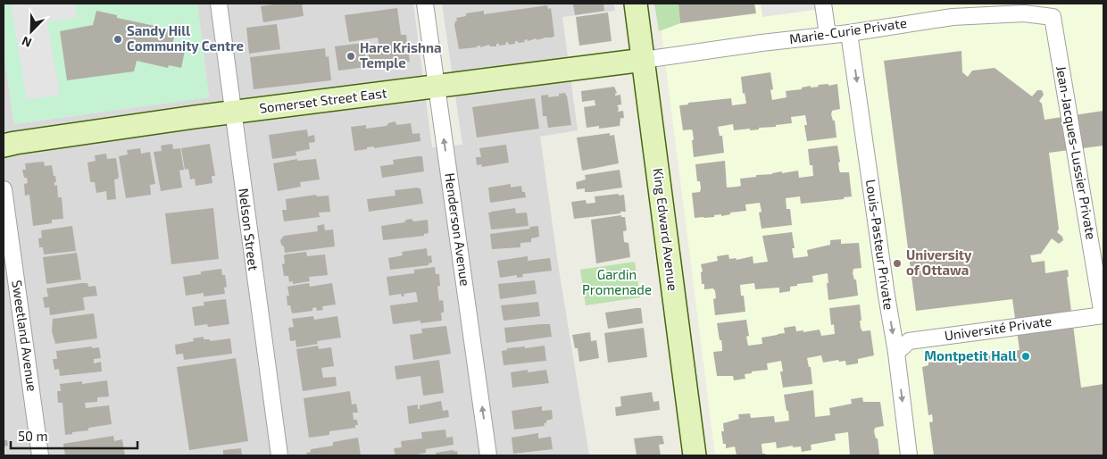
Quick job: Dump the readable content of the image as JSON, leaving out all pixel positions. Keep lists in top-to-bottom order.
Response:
{
  "streets": {
    "street": [
      "Marie-Curie Private",
      "Somerset Street East",
      "Jean-Jacques-Lussier Private",
      "Nelson Street",
      "Henderson Avenue",
      "King Edward Avenue",
      "Louis-Pasteur Private",
      "Université Private",
      "Sweetland Avenue"
    ]
  },
  "crossings": [
    ["Marie-Curie Private", "Somerset Street East"],
    ["Marie-Curie Private", "Jean-Jacques-Lussier Private"],
    ["Marie-Curie Private", "King Edward Avenue"],
    ["Marie-Curie Private", "Louis-Pasteur Private"],
    ["Somerset Street East", "Nelson Street"],
    ["Somerset Street East", "Henderson Avenue"],
    ["Somerset Street East", "King Edward Avenue"],
    ["Jean-Jacques-Lussier Private", "Université Private"],
    ["Louis-Pasteur Private", "Université Private"]
  ],
  "one_way": ["Henderson Avenue", "Louis-Pasteur Private"],
  "parks": ["Gardin Promenade"],
  "places": [
    "Sandy Hill Community Centre",
    "Hare Krishna Temple",
    "University of Ottawa",
    "Montpetit Hall"
  ],
  "scale_bar": "50 m",
  "north": "bottom left"
}
